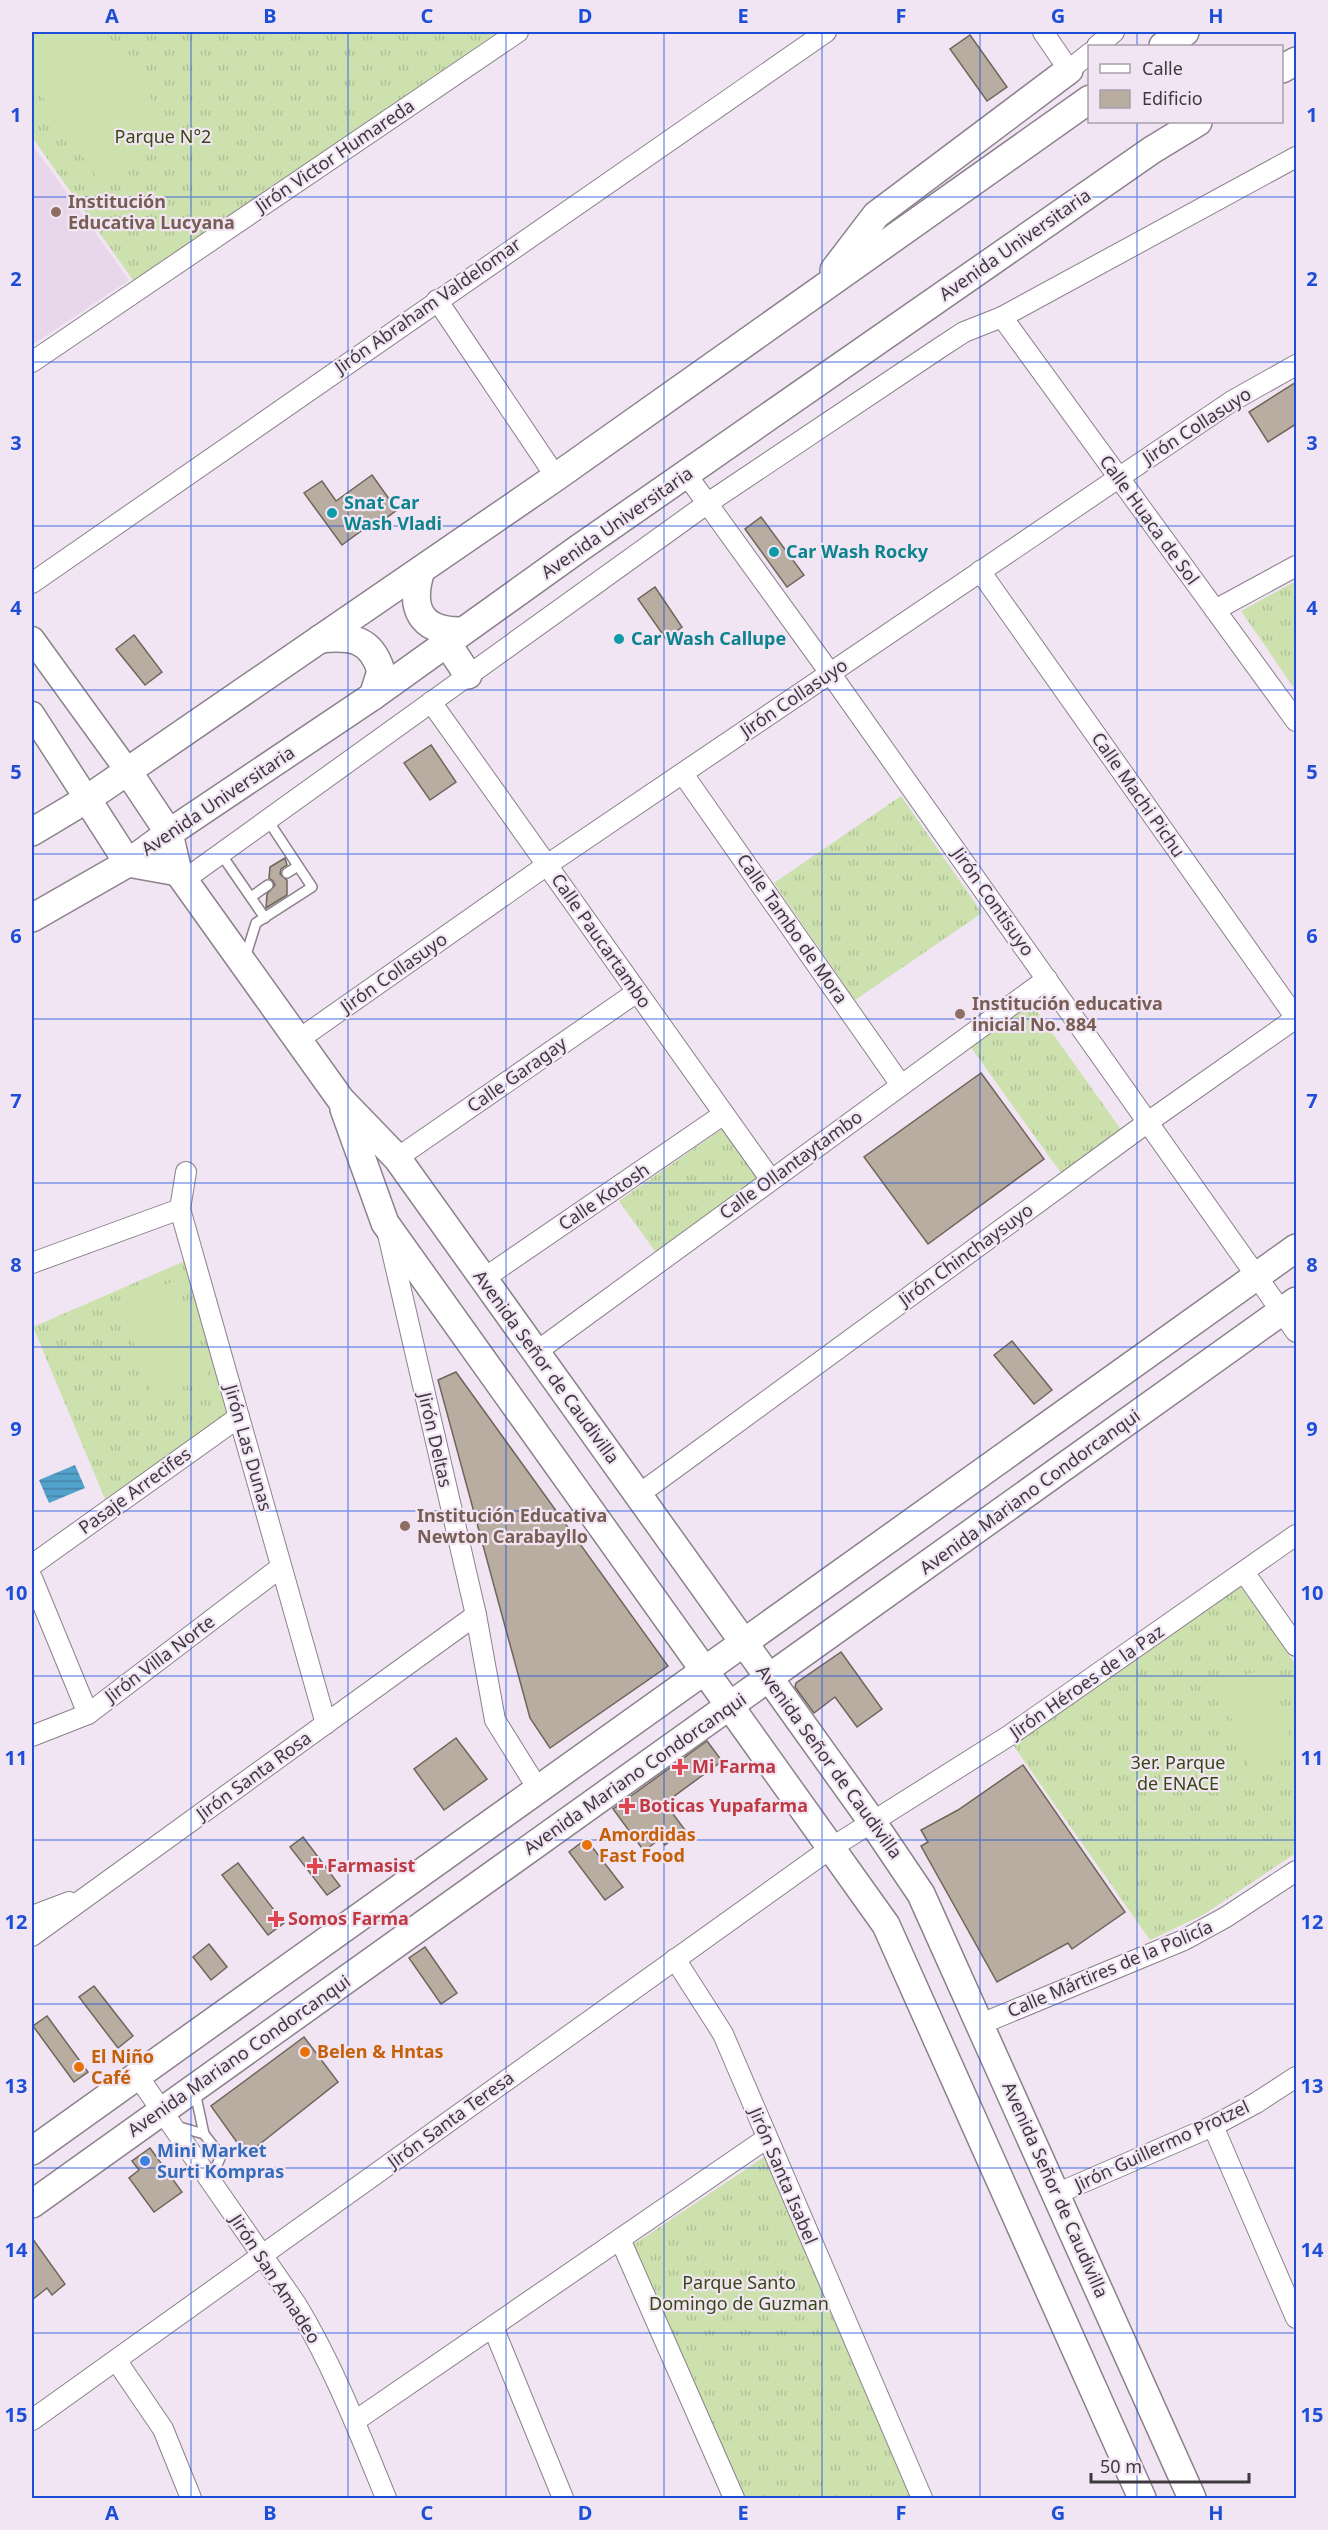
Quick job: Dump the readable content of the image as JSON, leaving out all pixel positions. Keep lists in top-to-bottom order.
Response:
{
  "streets": {
    "main road": ["Avenida Universitaria", "Avenida Señor de Caudivilla", "Avenida Mariano Condorcanqui"],
    "street": [
      "Jirón Victor Humareda",
      "Jirón Abraham Valdelomar",
      "Jirón Collasuyo",
      "Calle Huaca de Sol",
      "Calle Machi Pichu",
      "Jirón Contisuyo",
      "Calle Tambo de Mora",
      "Calle Paucartambo",
      "Calle Garagay",
      "Calle Ollantaytambo",
      "Calle Kotosh",
      "Jirón Chinchaysuyo",
      "Jirón Deltas",
      "Jirón Las Dunas",
      "Pasaje Arrecifes",
      "Jirón Villa Norte",
      "Jirón Héroes de la Paz",
      "Jirón Santa Rosa",
      "Calle Mártires de la Policía",
      "Jirón Santa Teresa",
      "Jirón Guillermo Protzel",
      "Jirón Santa Isabel",
      "Jirón San Amadeo"
    ]
  },
  "crossings": [
    ["Avenida Universitaria", "Calle Huaca de Sol"],
    ["Avenida Universitaria", "Jirón Contisuyo"],
    ["Avenida Universitaria", "Calle Paucartambo"],
    ["Avenida Universitaria", "Avenida Señor de Caudivilla"],
    ["Jirón Collasuyo", "Calle Huaca de Sol"],
    ["Jirón Collasuyo", "Calle Machi Pichu"],
    ["Jirón Collasuyo", "Jirón Contisuyo"],
    ["Jirón Collasuyo", "Calle Tambo de Mora"],
    ["Jirón Collasuyo", "Calle Paucartambo"],
    ["Jirón Collasuyo", "Avenida Señor de Caudivilla"],
    ["Calle Machi Pichu", "Jirón Chinchaysuyo"],
    ["Jirón Contisuyo", "Calle Ollantaytambo"],
    ["Jirón Contisuyo", "Jirón Chinchaysuyo"],
    ["Jirón Contisuyo", "Avenida Mariano Condorcanqui"],
    ["Calle Tambo de Mora", "Calle Ollantaytambo"],
    ["Calle Paucartambo", "Calle Garagay"],
    ["Calle Paucartambo", "Calle Ollantaytambo"],
    ["Calle Paucartambo", "Calle Kotosh"],
    ["Calle Garagay", "Avenida Señor de Caudivilla"],
    ["Calle Ollantaytambo", "Avenida Señor de Caudivilla"],
    ["Calle Kotosh", "Avenida Señor de Caudivilla"],
    ["Jirón Chinchaysuyo", "Avenida Señor de Caudivilla"],
    ["Avenida Señor de Caudivilla", "Jirón Deltas"],
    ["Avenida Señor de Caudivilla", "Avenida Mariano Condorcanqui"],
    ["Avenida Señor de Caudivilla", "Jirón Héroes de la Paz"],
    ["Avenida Señor de Caudivilla", "Calle Mártires de la Policía"],
    ["Avenida Señor de Caudivilla", "Jirón Santa Teresa"],
    ["Avenida Señor de Caudivilla", "Jirón Guillermo Protzel"],
    ["Jirón Deltas", "Jirón Santa Rosa"],
    ["Jirón Las Dunas", "Pasaje Arrecifes"],
    ["Jirón Las Dunas", "Jirón Villa Norte"],
    ["Jirón Las Dunas", "Jirón Santa Rosa"],
    ["Avenida Mariano Condorcanqui", "Jirón San Amadeo"],
    ["Jirón Héroes de la Paz", "Jirón Santa Teresa"],
    ["Jirón Santa Teresa", "Jirón Santa Isabel"],
    ["Jirón Santa Teresa", "Jirón San Amadeo"]
  ],
  "parks": ["Parque N°2", "3er. Parque de ENACE", "Parque Santo Domingo de Guzman"],
  "places": {
    "other": [
      "Institución Educativa Lucyana",
      "Snat Car Wash Vladi",
      "Car Wash Rocky",
      "Car Wash Callupe",
      "Institución educativa inicial No. 884",
      "Institución Educativa Newton Carabayllo",
      "Amordidas Fast Food",
      "Belen & Hntas",
      "El Niño Café",
      "Mini Market Surti Kompras"
    ],
    "health": [
      "Mi Farma",
      "Boticas Yupafarma",
      "Farmasist",
      "Somos Farma"
    ]
  },
  "legend": ["Calle", "Edificio"],
  "scale_bar": "50 m",
  "grid": {
    "columns": [
      "A",
      "B",
      "C",
      "D",
      "E",
      "F",
      "G",
      "H"
    ],
    "rows": [
      "1",
      "2",
      "3",
      "4",
      "5",
      "6",
      "7",
      "8",
      "9",
      "10",
      "11",
      "12",
      "13",
      "14",
      "15"
    ]
  }
}
